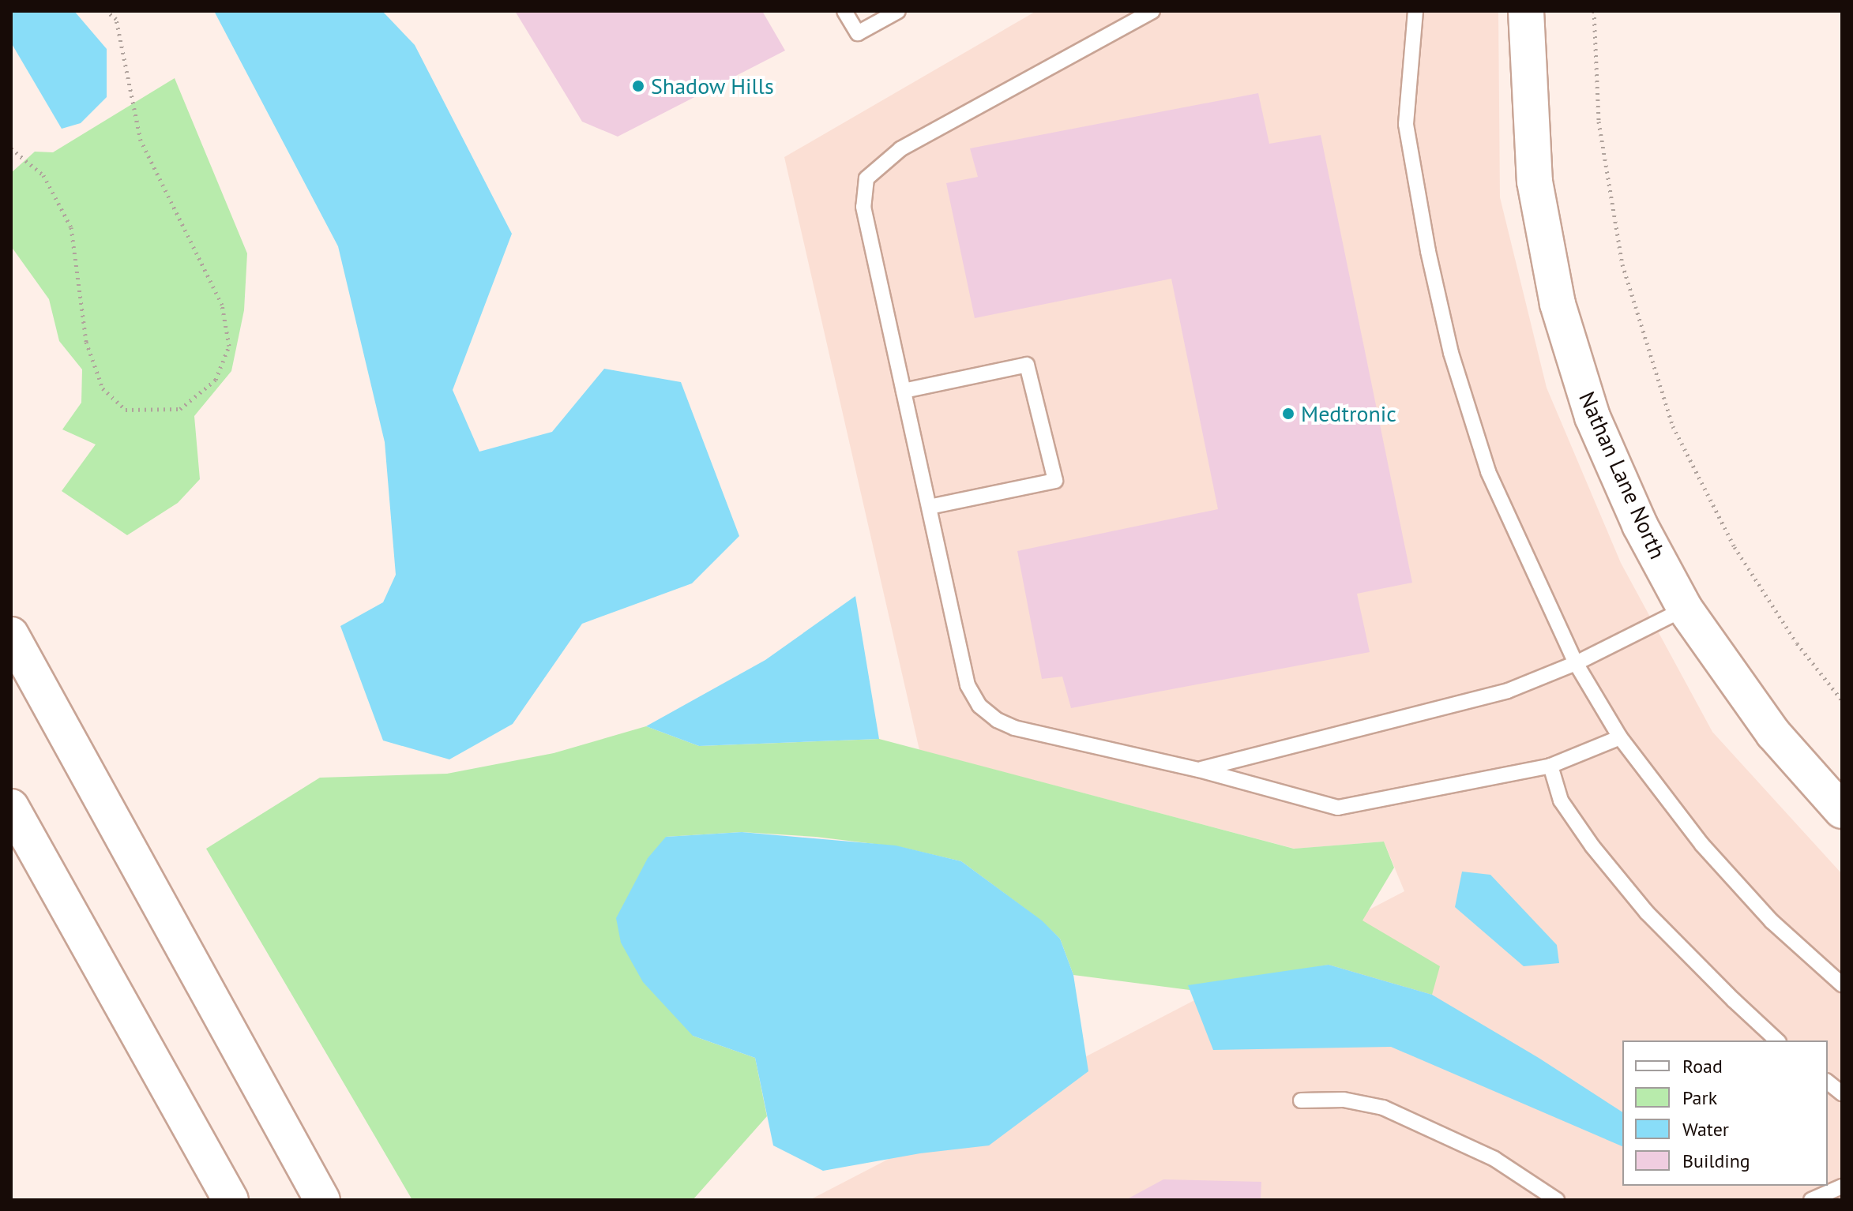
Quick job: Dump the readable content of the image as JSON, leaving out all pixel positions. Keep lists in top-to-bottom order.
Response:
{
  "streets": {
    "main road": ["Nathan Lane North"]
  },
  "places": ["Shadow Hills", "Medtronic"],
  "legend": [
    "Road",
    "Park",
    "Water",
    "Building"
  ]
}
